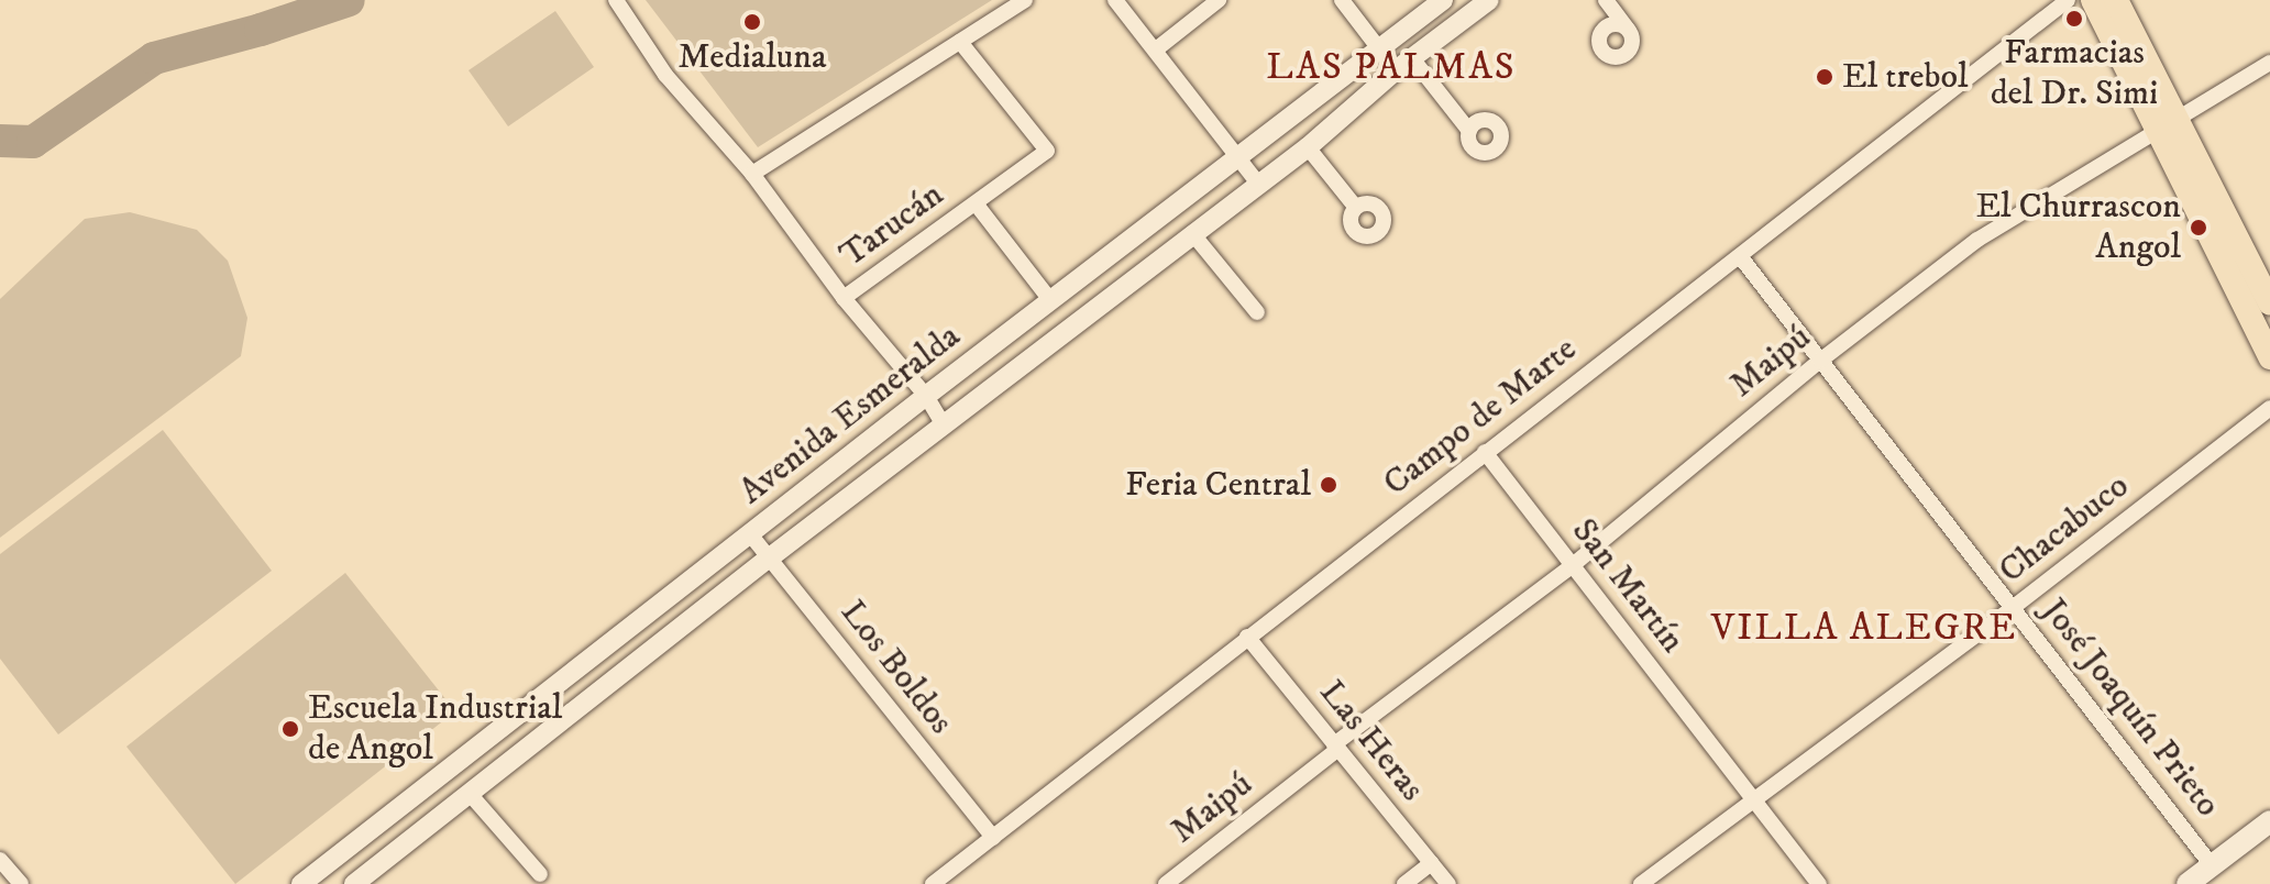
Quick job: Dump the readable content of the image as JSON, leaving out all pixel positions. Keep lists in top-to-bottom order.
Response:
{
  "streets": {
    "street": [
      "Tarucán",
      "Maipú",
      "Avenida Esmeralda",
      "Campo de Marte",
      "Chacabuco",
      "San Martín",
      "Los Boldos",
      "José Joaquín Prieto",
      "Las Heras"
    ]
  },
  "crossings": [
    ["Maipú", "San Martín"],
    ["Maipú", "José Joaquín Prieto"],
    ["Maipú", "Las Heras"],
    ["Avenida Esmeralda", "Los Boldos"],
    ["Campo de Marte", "San Martín"],
    ["Campo de Marte", "Los Boldos"],
    ["Campo de Marte", "José Joaquín Prieto"],
    ["Campo de Marte", "Las Heras"],
    ["Chacabuco", "San Martín"],
    ["Chacabuco", "José Joaquín Prieto"]
  ],
  "districts": ["LAS PALMAS", "VILLA ALEGRE"],
  "places": [
    "Farmacias del Dr. Simi",
    "Medialuna",
    "El trebol",
    "El Churrascon Angol",
    "Feria Central",
    "Escuela Industrial de Angol"
  ]
}
